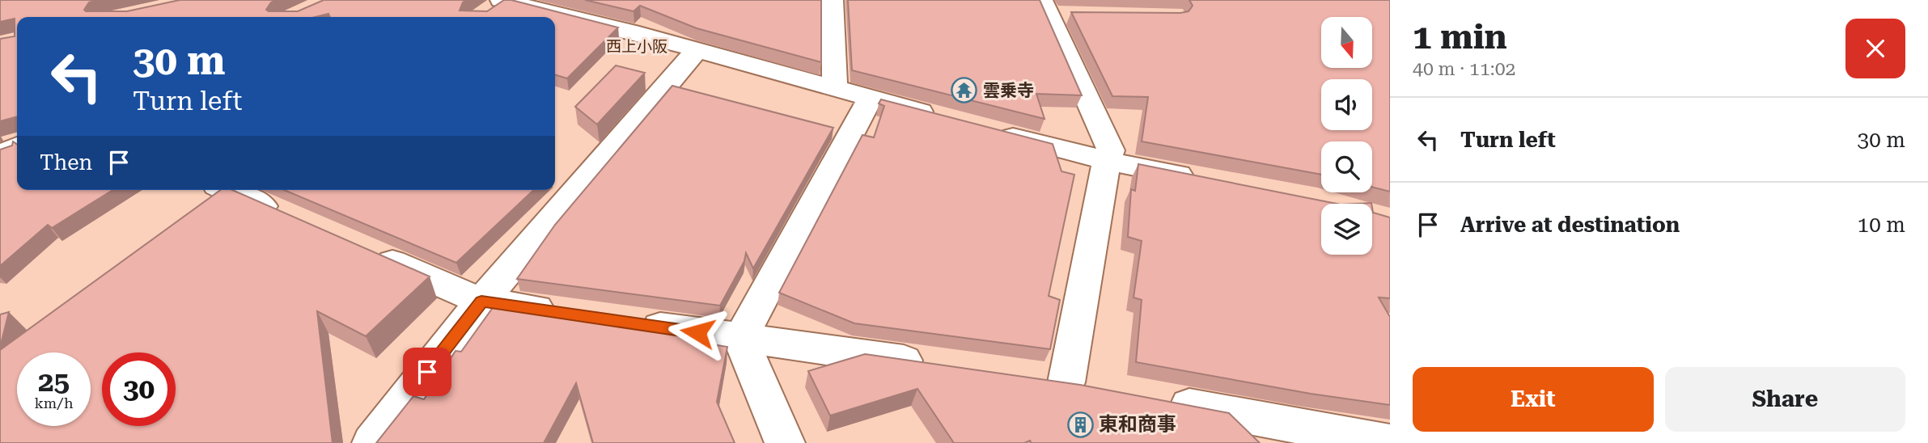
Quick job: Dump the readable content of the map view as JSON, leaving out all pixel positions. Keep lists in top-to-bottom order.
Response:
{
  "districts": ["西上小阪"],
  "places": {
    "temple": ["雲乗寺"],
    "building": ["東和商事"]
  },
  "north": "bottom",
  "page": {
    "heading": ["1 min", "40 m · 11:02"],
    "turn": ["30 m", "Turn left"],
    "list": [
      {
        "name": "Turn left",
        "value": "30 m"
      },
      {
        "name": "Arrive at destination",
        "value": "10 m"
      }
    ],
    "then": "Then",
    "speed": "25 km/h",
    "limit": "30",
    "buttons": ["Exit", "Share"]
  }
}
